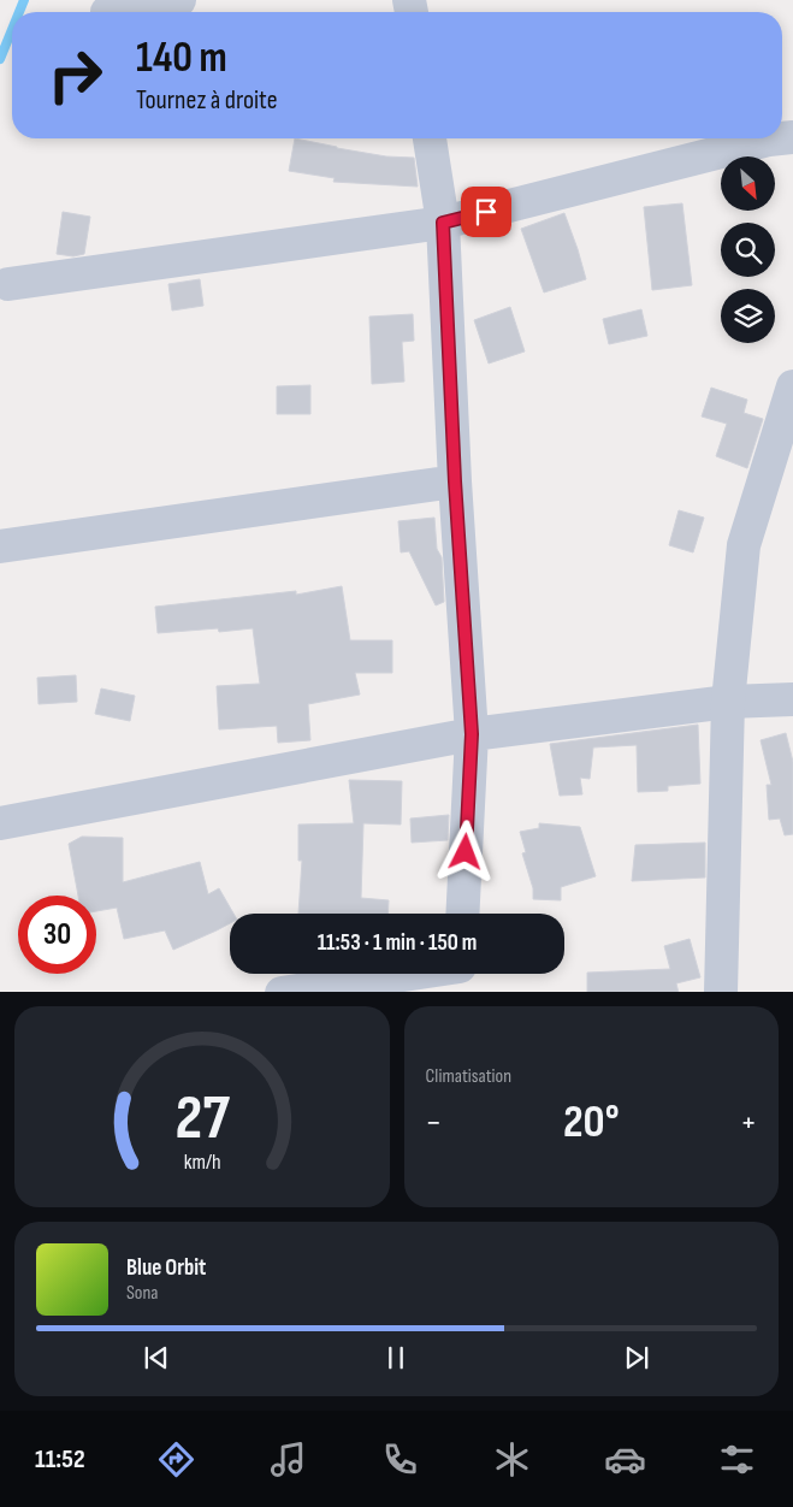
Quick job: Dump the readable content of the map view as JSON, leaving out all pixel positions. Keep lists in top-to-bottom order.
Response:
{
  "north": "bottom right",
  "page": {
    "turn": ["140 m", "Tournez à droite"],
    "limit": "30",
    "trip": "11:53 · 1 min · 150 m",
    "tile": "Climatisation",
    "heat": ["−", "20°", "+"],
    "song": ["Blue Orbit", "Sona"],
    "tabs": "11:52",
    "gauge": ["27", "km/h"]
  }
}
